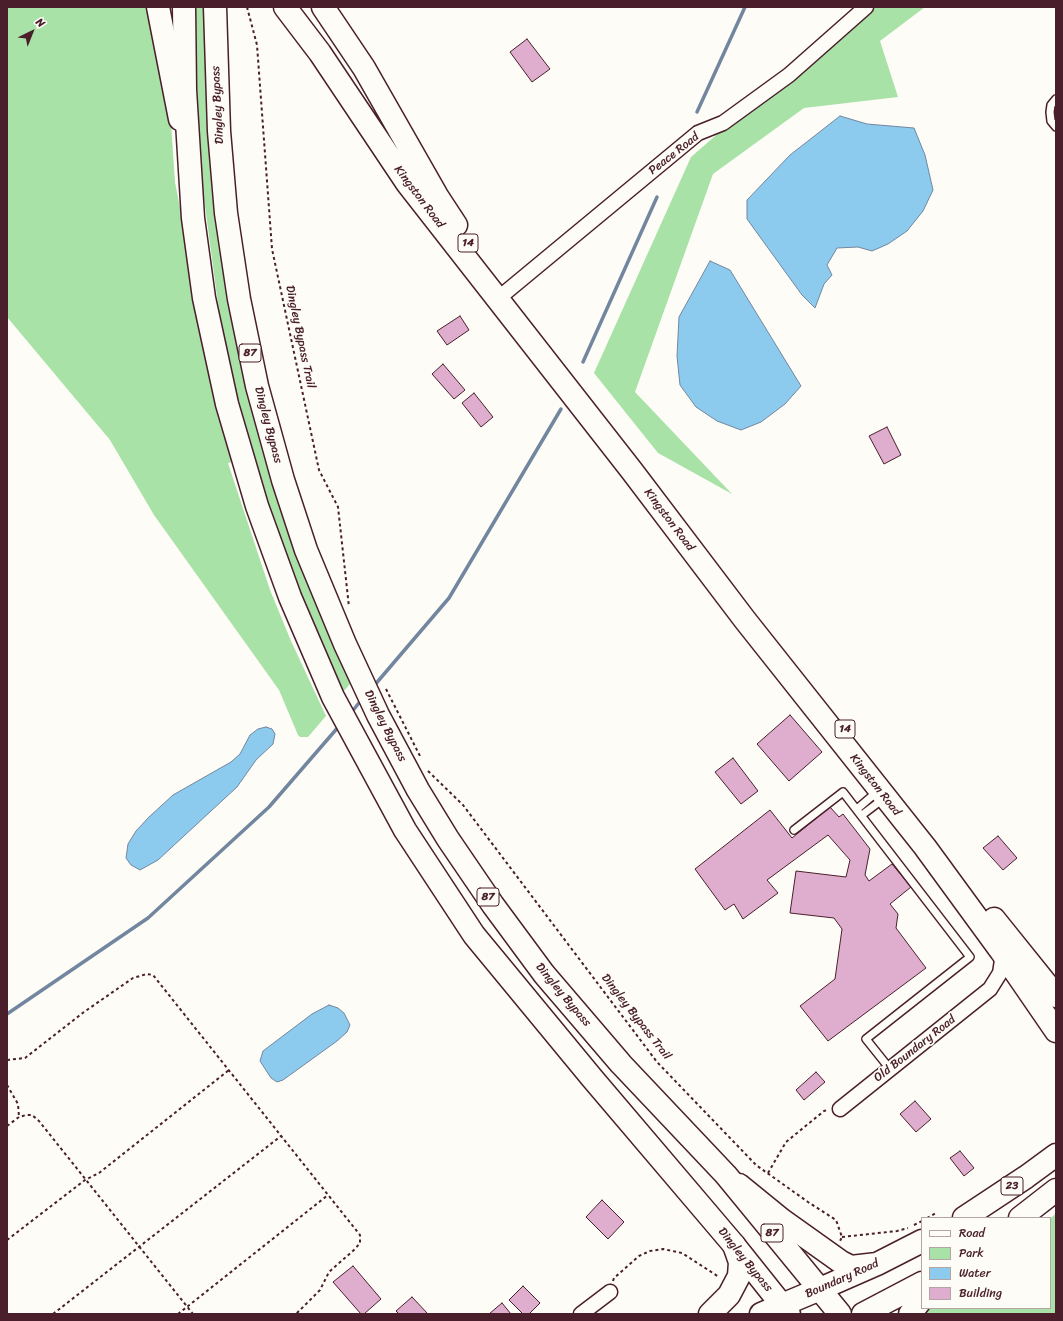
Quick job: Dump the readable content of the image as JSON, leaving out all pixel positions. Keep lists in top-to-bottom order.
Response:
{
  "streets": {
    "main road": [
      "Dingley Bypass",
      "Kingston Road",
      "14",
      "87",
      "23",
      "Boundary Road"
    ],
    "street": ["Peace Road", "Old Boundary Road"],
    "path": ["Dingley Bypass Trail"]
  },
  "crossings": [
    ["Dingley Bypass", "Boundary Road"],
    ["Peace Road", "Kingston Road"],
    ["Kingston Road", "Old Boundary Road"]
  ],
  "legend": [
    "Road",
    "Park",
    "Water",
    "Building"
  ],
  "north": "top right"
}
